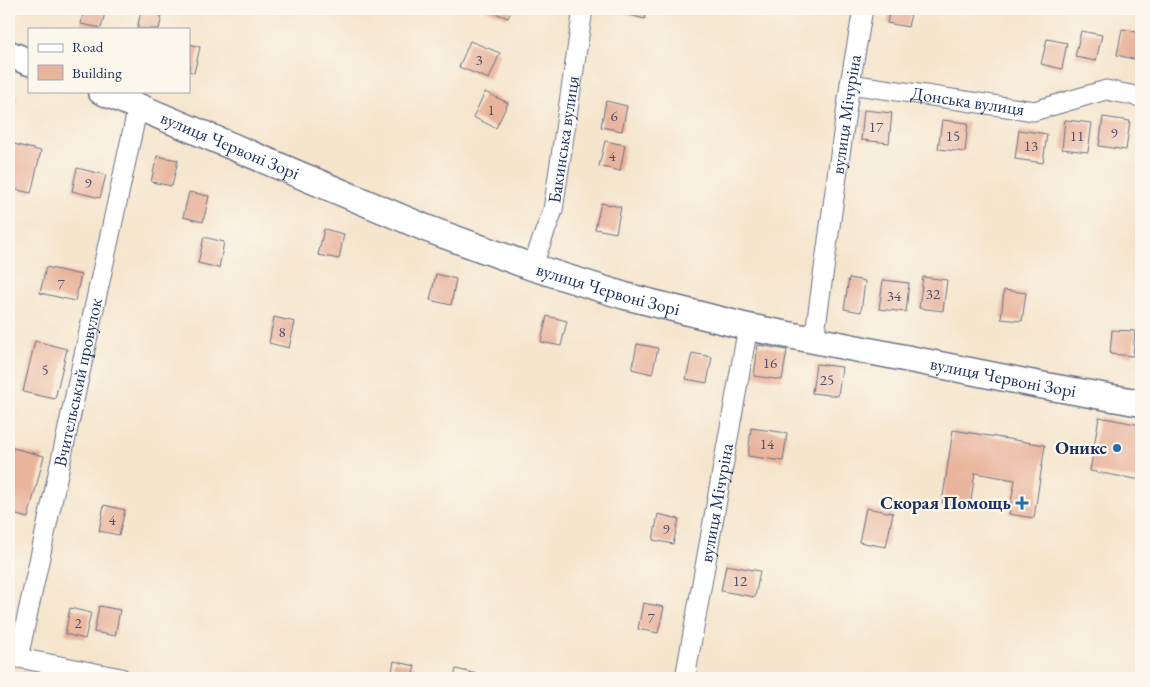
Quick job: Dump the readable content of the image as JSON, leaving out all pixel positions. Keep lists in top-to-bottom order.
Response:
{
  "streets": {
    "street": [
      "Донська вулиця",
      "вулиця Мічуріна",
      "Бакинська вулиця",
      "вулиця Червоні Зорі",
      "Вчительський провулок"
    ]
  },
  "crossings": [
    ["Донська вулиця", "вулиця Мічуріна"],
    ["вулиця Мічуріна", "вулиця Червоні Зорі"],
    ["Бакинська вулиця", "вулиця Червоні Зорі"],
    ["вулиця Червоні Зорі", "Вчительський провулок"]
  ],
  "places": {
    "other": ["Оникс"],
    "health": ["Скорая Помощь"]
  },
  "house_numbers": [
    "3",
    "1",
    "6",
    "17",
    "9",
    "15",
    "11",
    "13",
    "4",
    "9",
    "7",
    "32",
    "34",
    "8",
    "16",
    "5",
    "25",
    "14",
    "4",
    "9",
    "12",
    "7",
    "2"
  ],
  "legend": ["Road", "Building"]
}
